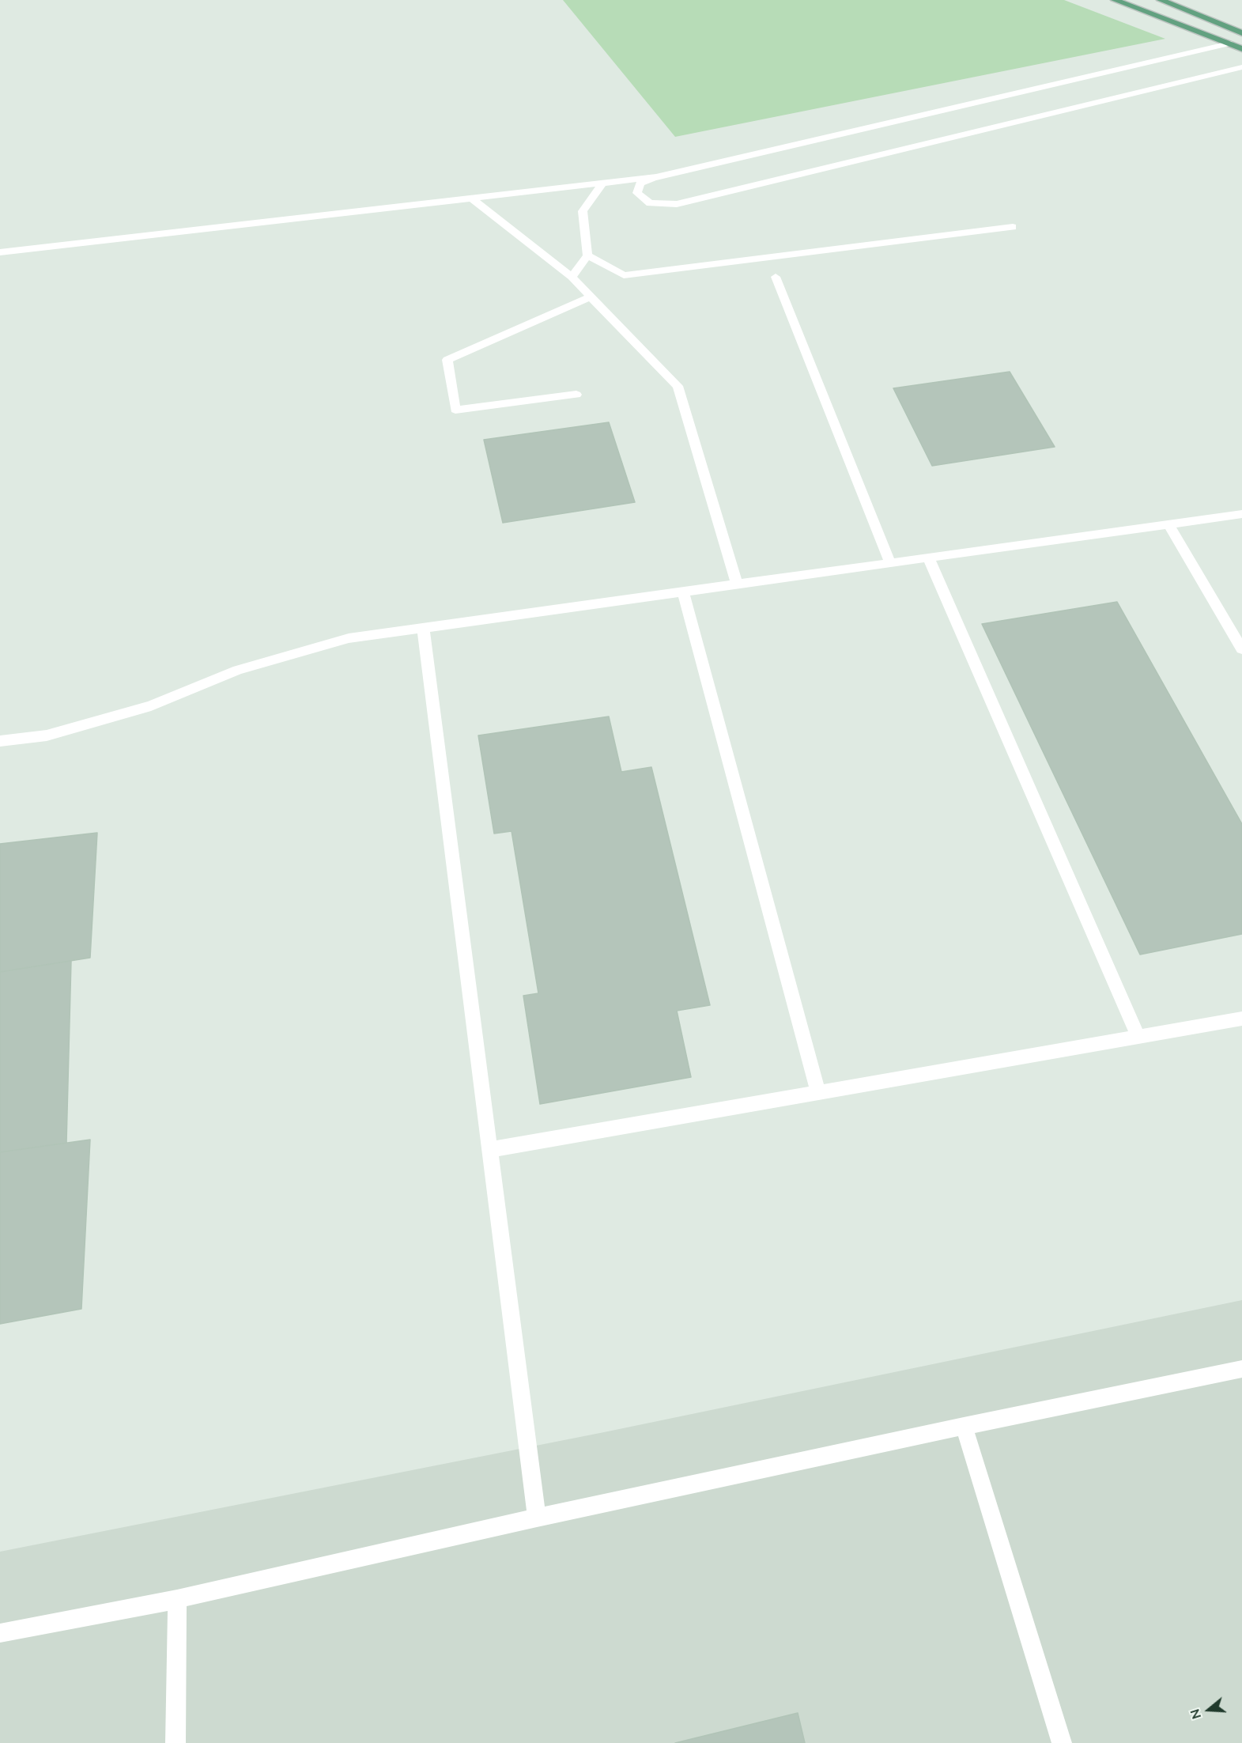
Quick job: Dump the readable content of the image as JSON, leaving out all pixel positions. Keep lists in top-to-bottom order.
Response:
{
  "north": "left"
}
